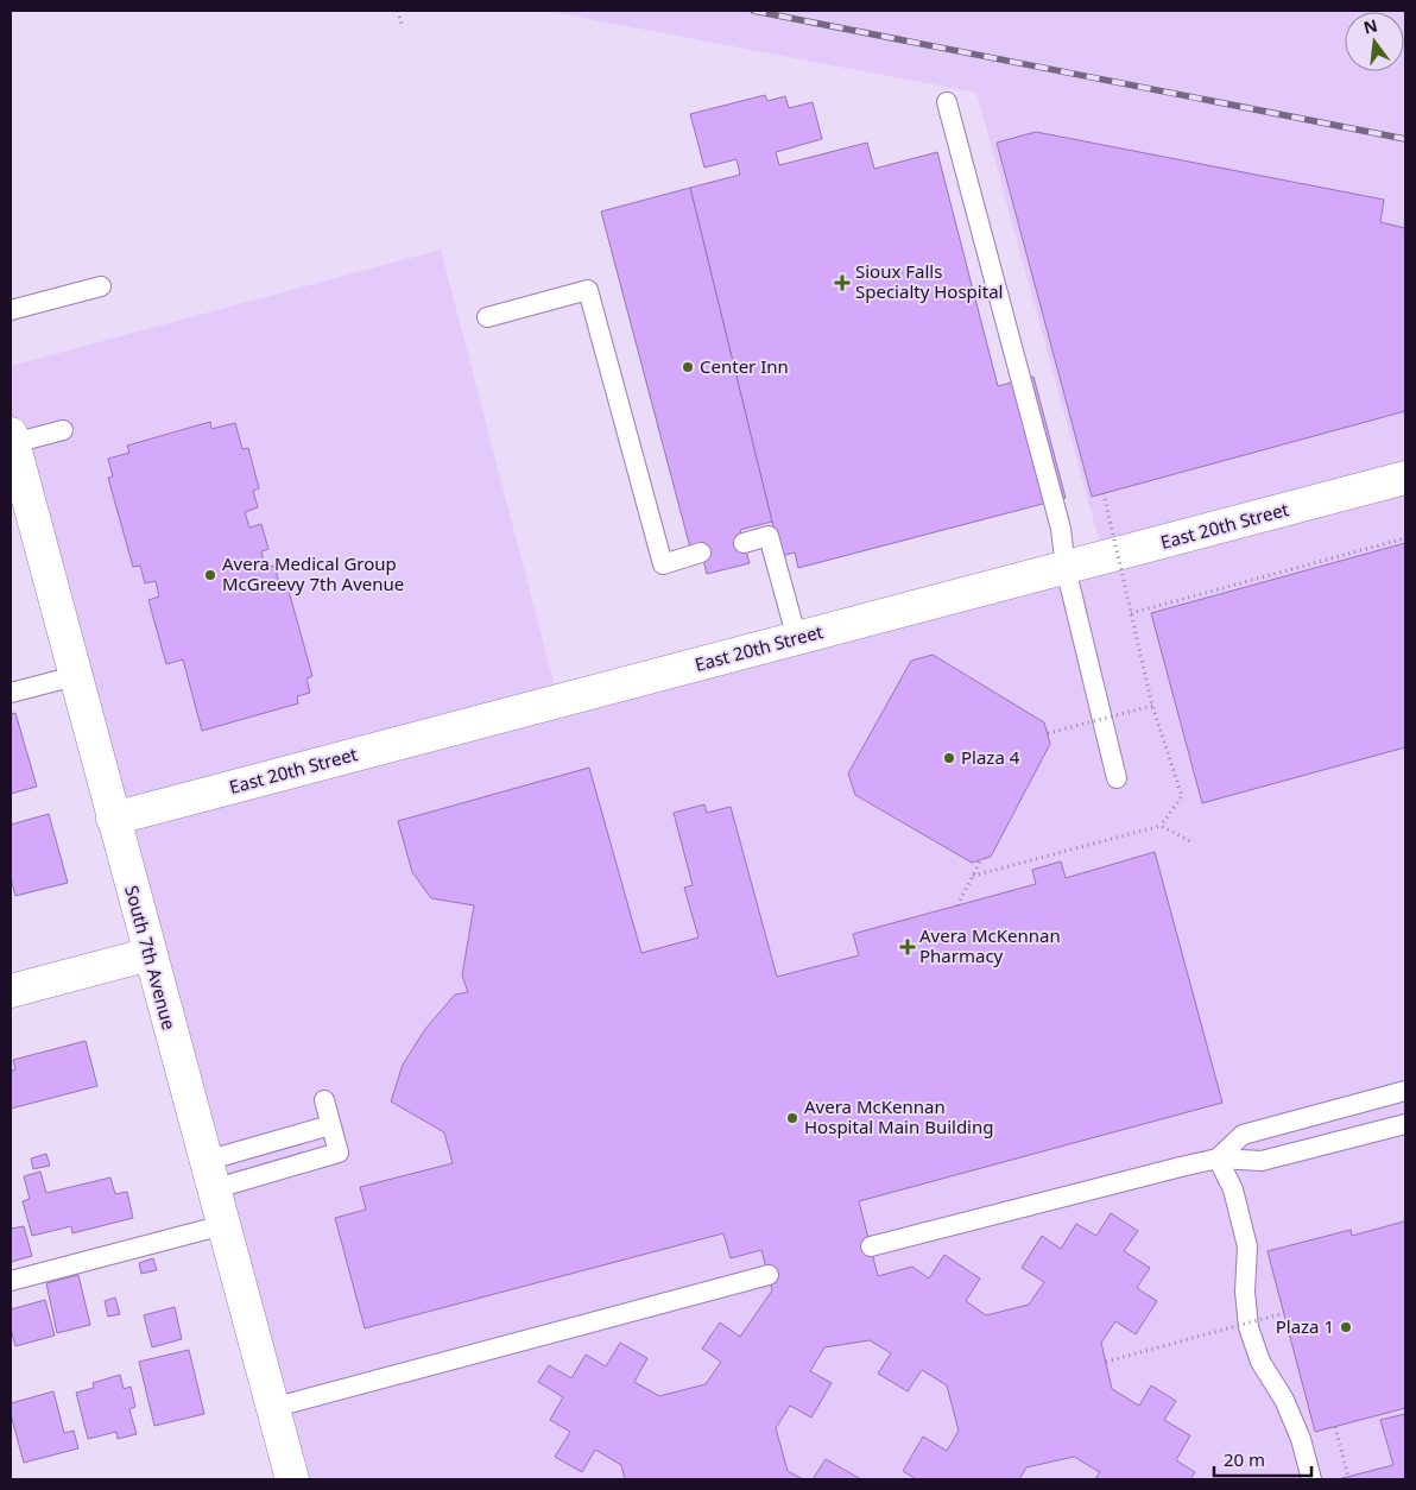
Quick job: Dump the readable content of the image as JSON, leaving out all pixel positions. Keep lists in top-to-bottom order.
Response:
{
  "streets": {
    "street": ["East 20th Street", "South 7th Avenue"]
  },
  "crossings": [
    ["East 20th Street", "South 7th Avenue"]
  ],
  "places": {
    "health": ["Sioux Falls Specialty Hospital", "Avera McKennan Pharmacy"],
    "other": [
      "Center Inn",
      "Avera Medical Group McGreevy 7th Avenue",
      "Plaza 4",
      "Avera McKennan Hospital Main Building",
      "Plaza 1"
    ]
  },
  "scale_bar": "20 m",
  "north": "top"
}
